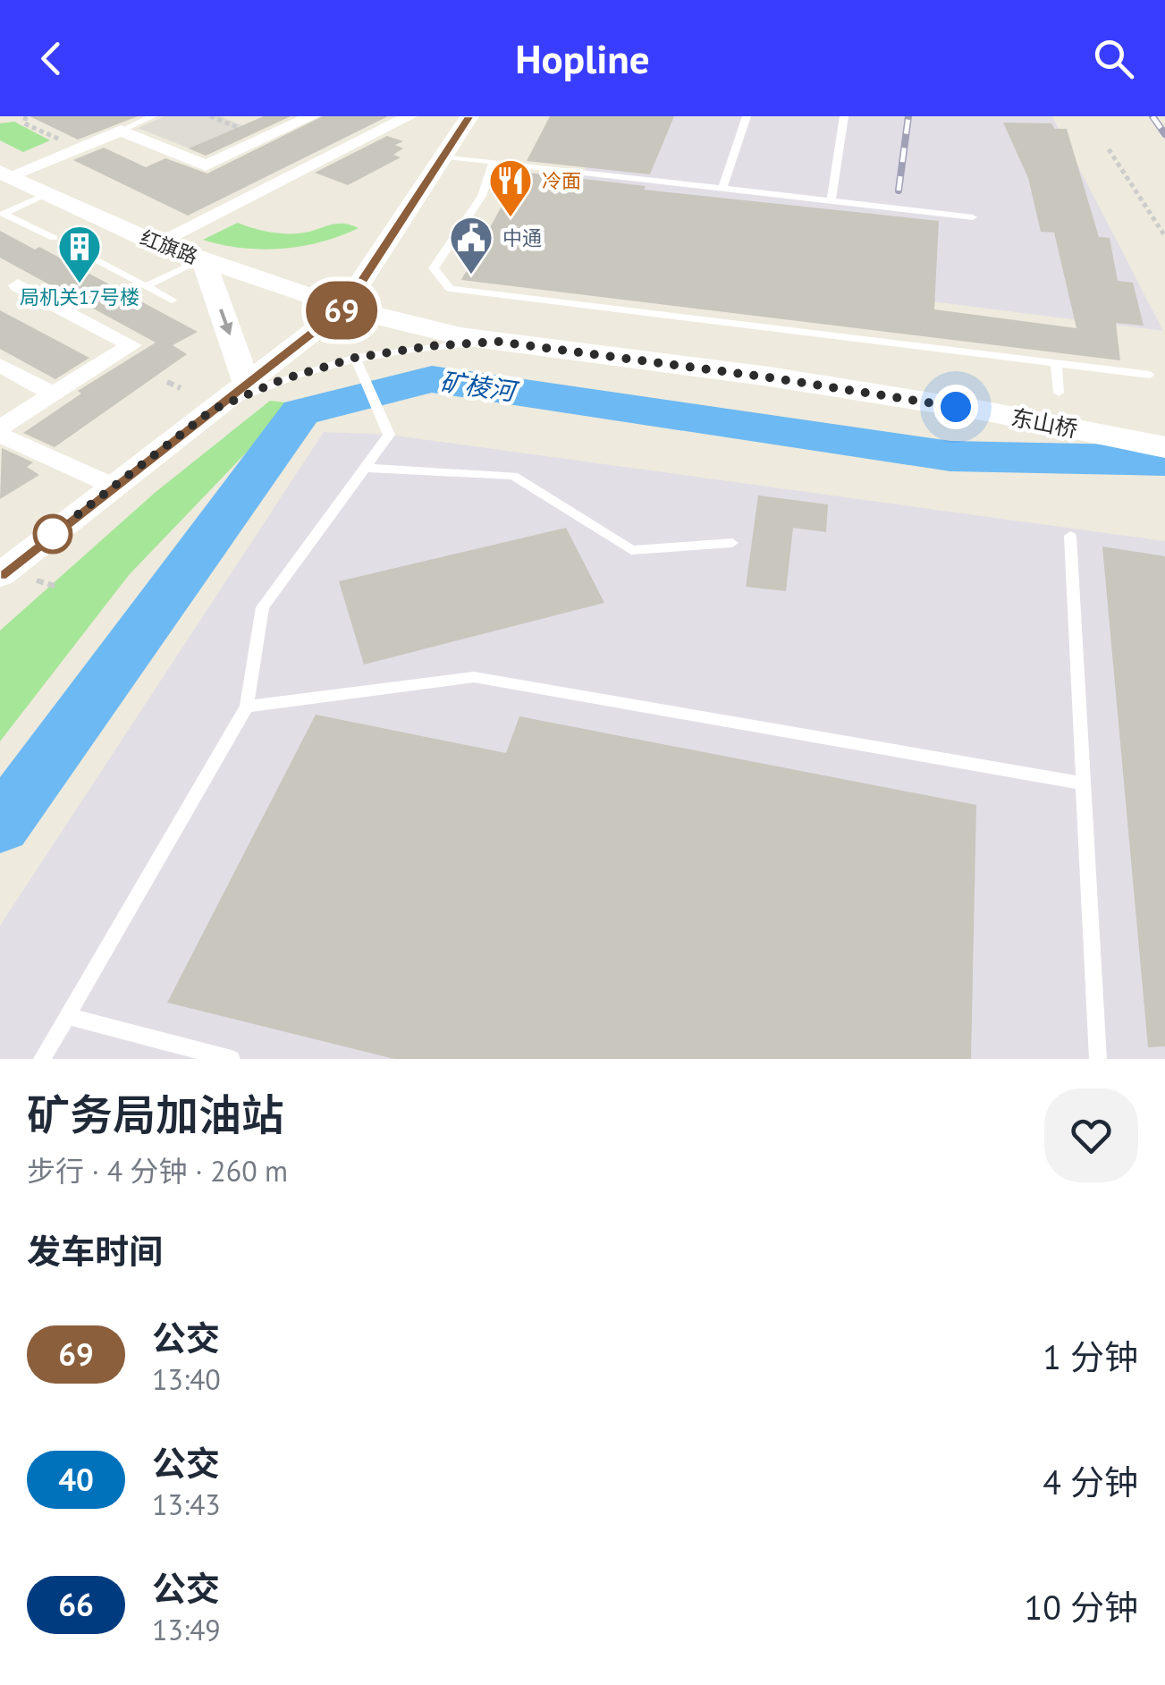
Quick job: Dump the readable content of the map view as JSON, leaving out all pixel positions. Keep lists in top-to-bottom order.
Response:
{
  "streets": {
    "main road": ["东山桥"],
    "street": ["红旗路"]
  },
  "crossings": [
    ["红旗路", "东山桥"]
  ],
  "water": ["矿棱河"],
  "places": {
    "restaurant": ["冷面"],
    "public building": ["中通"],
    "building": ["局机关17号楼"]
  },
  "lines": ["bus line 69"],
  "page": {
    "header": "Hopline",
    "on_map": "69",
    "heading": [
      ["矿务局加油站", "步行 · 4 分钟 · 260 m"],
      "发车时间"
    ],
    "list": [
      {
        "mark": "69",
        "name": "公交",
        "note": "13:40",
        "value": "1 分钟"
      },
      {
        "mark": "40",
        "name": "公交",
        "note": "13:43",
        "value": "4 分钟"
      },
      {
        "mark": "66",
        "name": "公交",
        "note": "13:49",
        "value": "10 分钟"
      }
    ]
  }
}
